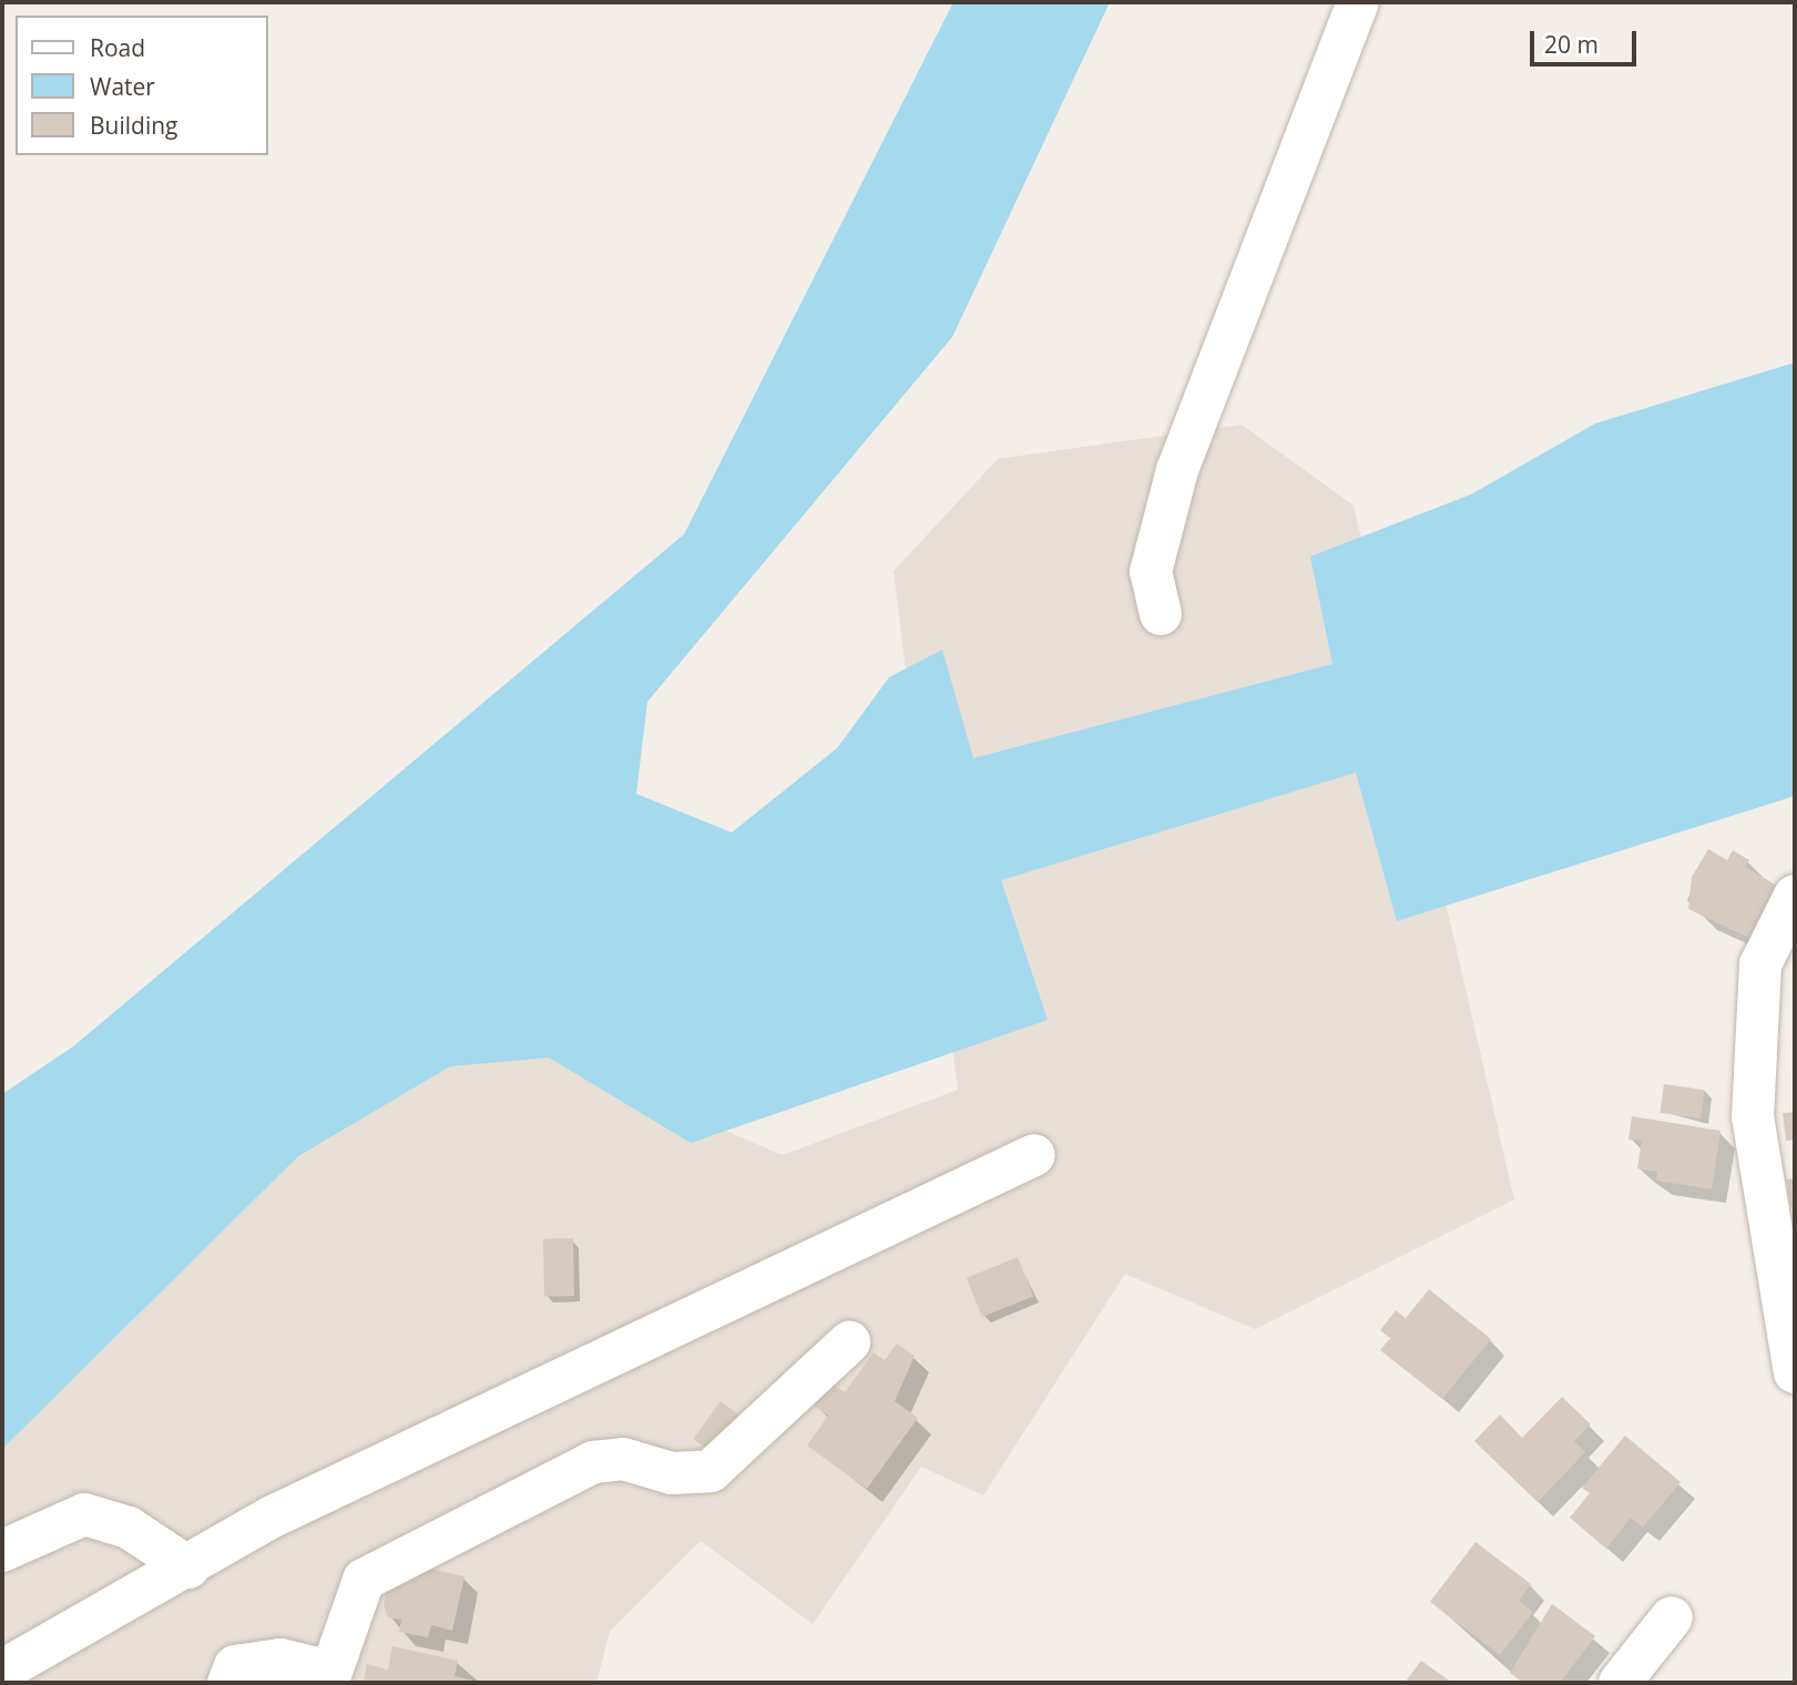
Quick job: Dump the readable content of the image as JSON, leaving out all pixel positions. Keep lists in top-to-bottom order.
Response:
{
  "legend": ["Road", "Water", "Building"],
  "scale_bar": "20 m"
}
